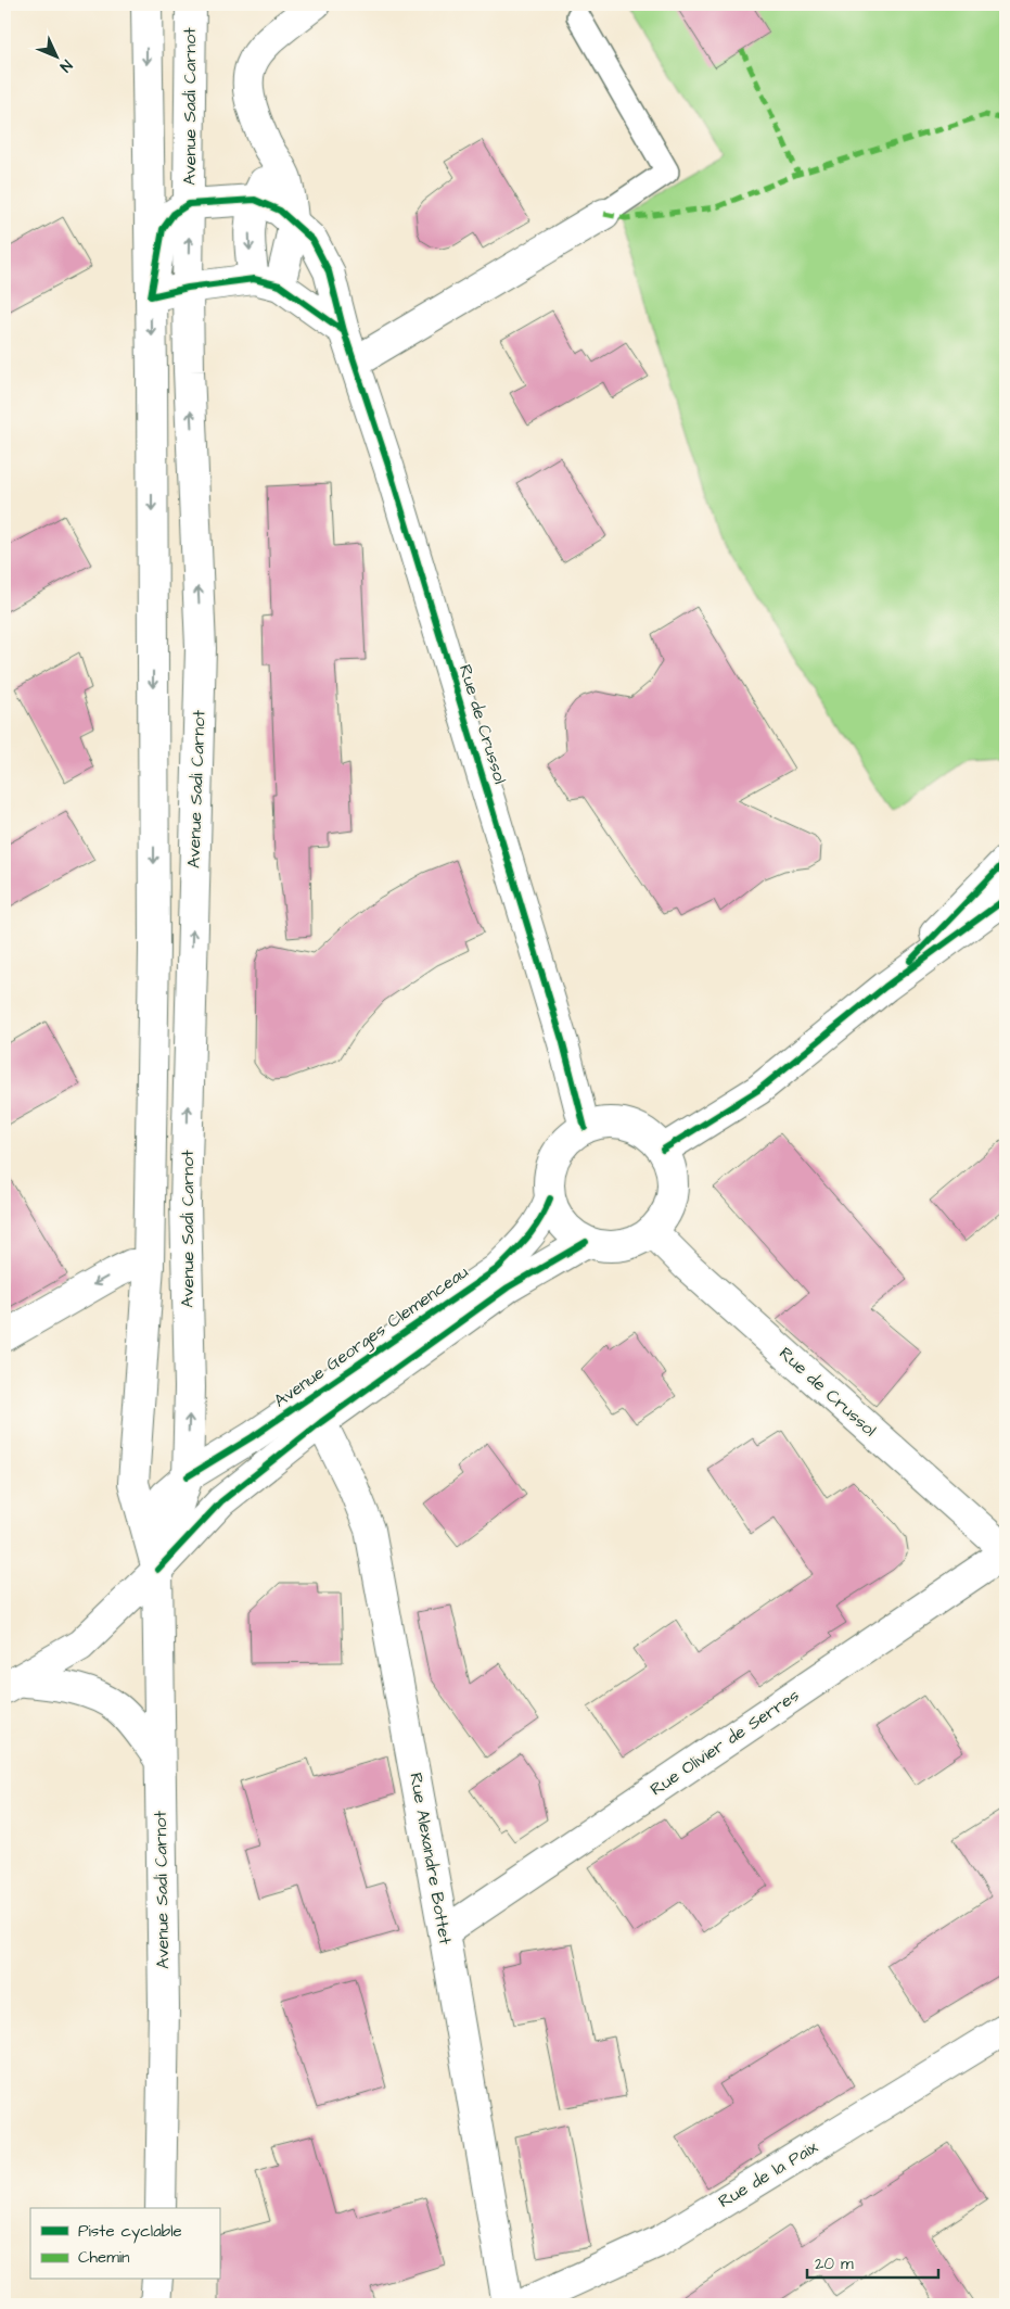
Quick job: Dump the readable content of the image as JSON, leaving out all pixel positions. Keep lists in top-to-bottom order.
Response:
{
  "streets": {
    "street": [
      "Avenue Sadi Carnot",
      "Rue de Crussol",
      "Avenue Georges Clemenceau",
      "Rue Olivier de Serres",
      "Rue Alexandre Bottet",
      "Rue de la Paix"
    ]
  },
  "crossings": [
    ["Avenue Sadi Carnot", "Rue de Crussol"],
    ["Avenue Sadi Carnot", "Avenue Georges Clemenceau"],
    ["Rue de Crussol", "Avenue Georges Clemenceau"],
    ["Rue de Crussol", "Rue Olivier de Serres"],
    ["Rue Olivier de Serres", "Rue Alexandre Bottet"]
  ],
  "legend": ["Piste cyclable", "Chemin"],
  "scale_bar": "20 m",
  "north": "bottom right"
}
